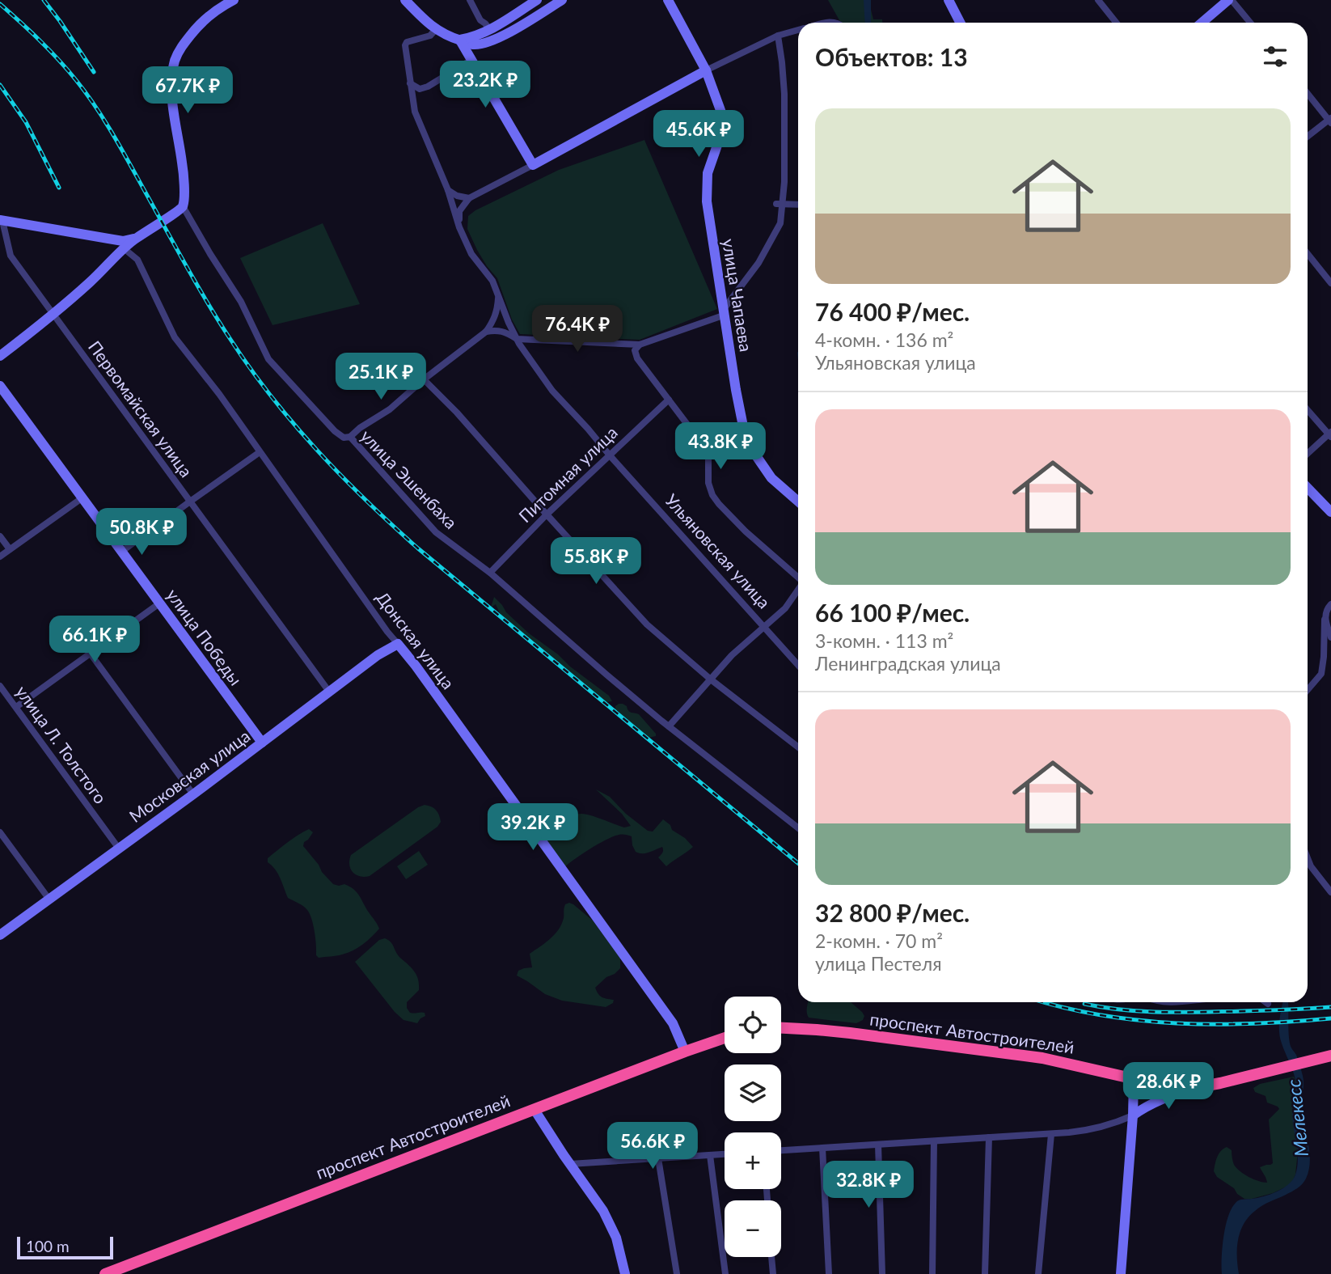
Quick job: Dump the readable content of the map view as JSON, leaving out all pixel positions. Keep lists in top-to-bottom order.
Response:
{
  "streets": {
    "highway": ["проспект Автостроителей"],
    "street": [
      "улица Чапаева",
      "Первомайская улица",
      "Питомная улица",
      "улица Эшенбаха",
      "Ульяновская улица",
      "улица Победы",
      "Донская улица",
      "улица Л. Толстого",
      "Московская улица"
    ]
  },
  "crossings": [
    ["Первомайская улица", "Московская улица"],
    ["Питомная улица", "улица Эшенбаха"],
    ["Питомная улица", "Ульяновская улица"],
    ["улица Победы", "Московская улица"],
    ["Донская улица", "Московская улица"],
    ["Донская улица", "проспект Автостроителей"],
    ["улица Л. Толстого", "Московская улица"]
  ],
  "water": ["Мелекесс"],
  "scale_bar": "100 m",
  "page": {
    "heading": "Объектов: 13",
    "price": [
      "23.2K ₽",
      "67.7K ₽",
      "45.6K ₽",
      "76.4K ₽",
      "25.1K ₽",
      "43.8K ₽",
      "50.8K ₽",
      "55.8K ₽",
      "66.1K ₽",
      "39.2K ₽",
      "28.6K ₽",
      "56.6K ₽",
      "32.8K ₽"
    ],
    "list": [
      {
        "name": "76 400 ₽/мес.",
        "note": "4-комн. · 136 m² · Ульяновская улица"
      },
      {
        "name": "66 100 ₽/мес.",
        "note": "3-комн. · 113 m² · Ленинградская улица"
      },
      {
        "name": "32 800 ₽/мес.",
        "note": "2-комн. · 70 m² · улица Пестеля"
      }
    ],
    "map_buttons": ["+", "−"],
    "scale": "100 m"
  }
}
